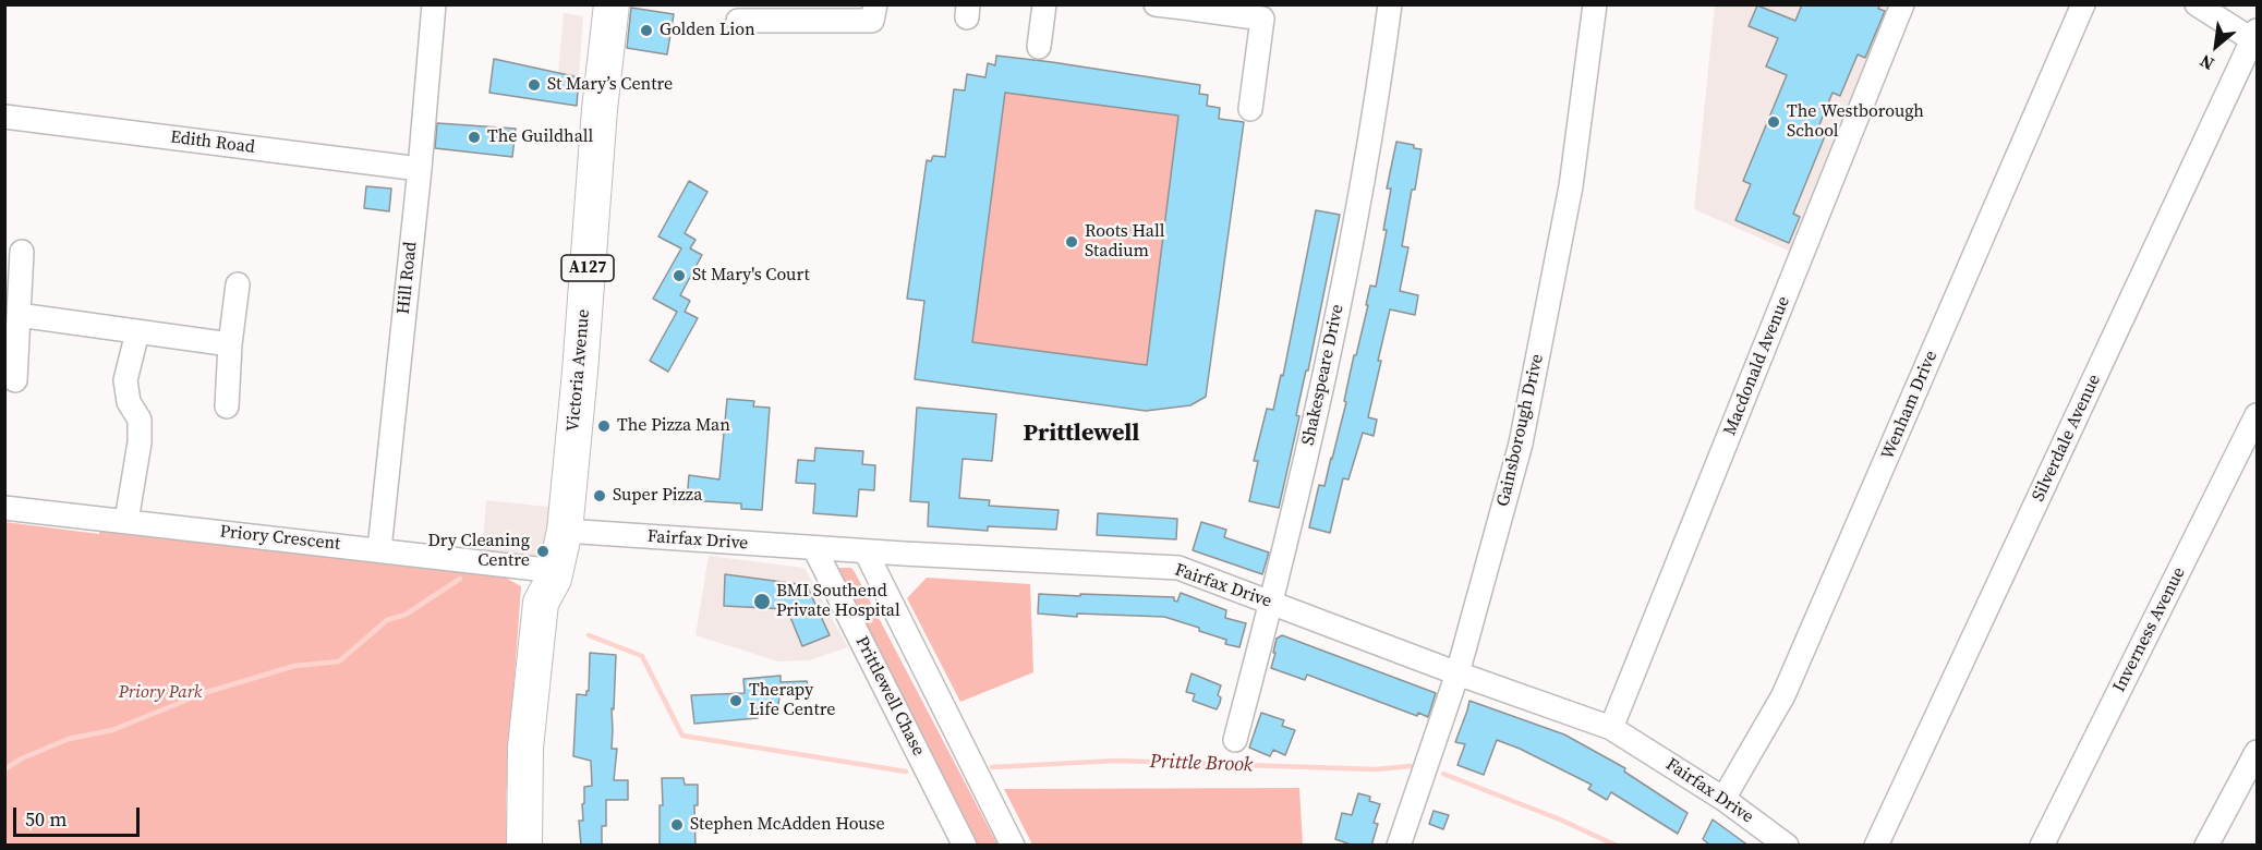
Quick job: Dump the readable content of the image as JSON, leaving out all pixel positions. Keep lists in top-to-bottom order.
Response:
{
  "streets": {
    "highway": ["A127", "Victoria Avenue"],
    "street": [
      "Edith Road",
      "Hill Road",
      "Macdonald Avenue",
      "Shakespeare Drive",
      "Wenham Drive",
      "Gainsborough Drive",
      "Silverdale Avenue",
      "Priory Crescent",
      "Fairfax Drive",
      "Inverness Avenue",
      "Prittlewell Chase"
    ]
  },
  "crossings": [
    ["Edith Road", "Hill Road"],
    ["Hill Road", "Priory Crescent"],
    ["Macdonald Avenue", "Fairfax Drive"],
    ["Victoria Avenue", "Priory Crescent"],
    ["Victoria Avenue", "Fairfax Drive"],
    ["Shakespeare Drive", "Fairfax Drive"],
    ["Wenham Drive", "Fairfax Drive"],
    ["Gainsborough Drive", "Fairfax Drive"],
    ["Fairfax Drive", "Prittlewell Chase"]
  ],
  "districts": ["Prittlewell"],
  "water": ["Prittle Brook"],
  "parks": ["Priory Park"],
  "places": [
    "Golden Lion",
    "St Mary’s Centre",
    "The Westborough School",
    "The Guildhall",
    "Roots Hall Stadium",
    "St Mary's Court",
    "The Pizza Man",
    "Super Pizza",
    "Dry Cleaning Centre",
    "BMI Southend Private Hospital",
    "Therapy Life Centre",
    "Stephen McAdden House"
  ],
  "scale_bar": "50 m",
  "north": "bottom left"
}
